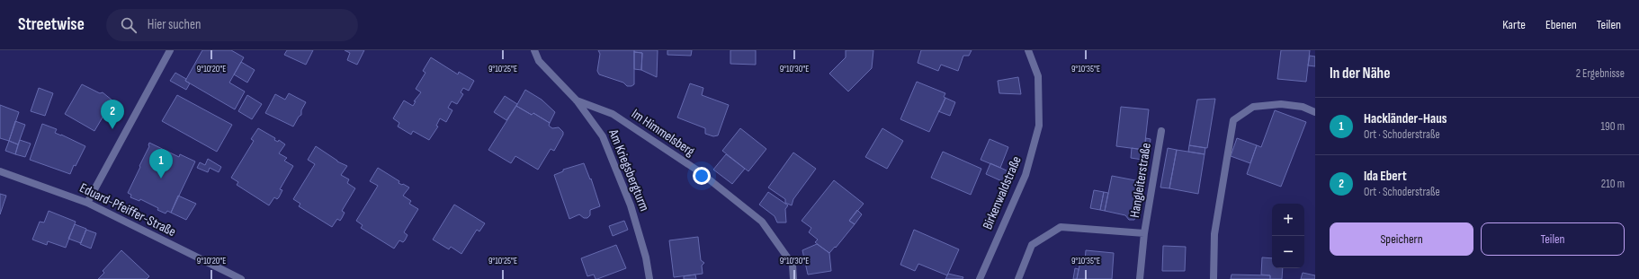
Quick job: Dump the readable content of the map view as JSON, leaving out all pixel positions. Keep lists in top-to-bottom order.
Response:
{
  "streets": {
    "street": [
      "Im Himmelsberg",
      "Am Kriegsbergturm",
      "Hangleiterstraße",
      "Birkenwaldstraße",
      "Eduard-Pfeiffer-Straße"
    ]
  },
  "crossings": [
    ["Im Himmelsberg", "Am Kriegsbergturm"]
  ],
  "page": {
    "header": "Streetwise",
    "search": "Hier suchen",
    "nav": ["Karte", "Ebenen", "Teilen"],
    "heading": ["In der Nähe", "2 Ergebnisse"],
    "list": [
      {
        "mark": "1",
        "name": "Hackländer-Haus",
        "note": "Ort · Schoderstraße",
        "value": "190 m"
      },
      {
        "mark": "2",
        "name": "Ida Ebert",
        "note": "Ort · Schoderstraße",
        "value": "210 m"
      }
    ],
    "pins": ["2", "1"],
    "map_buttons": ["+", "−"],
    "buttons": ["Speichern", "Teilen"]
  },
  "coordinates": [
    "9°10'20\"E",
    "9°10'25\"E",
    "9°10'30\"E",
    "9°10'35\"E"
  ]
}
